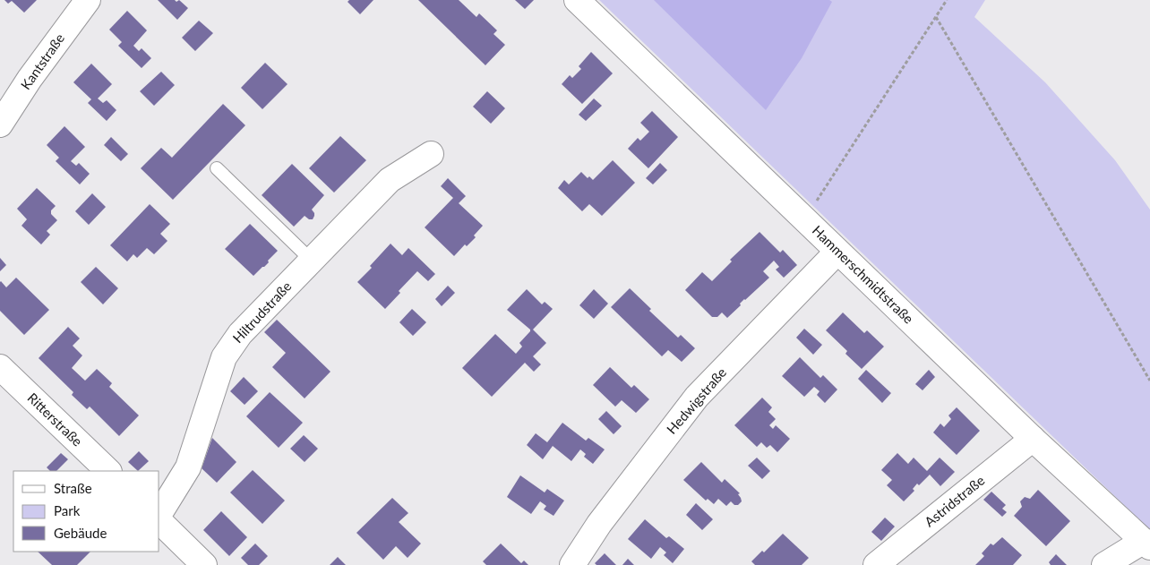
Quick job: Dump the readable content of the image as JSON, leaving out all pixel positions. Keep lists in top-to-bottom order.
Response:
{
  "streets": {
    "street": [
      "Kantstraße",
      "Hammerschmidtstraße",
      "Hiltrudstraße",
      "Hedwigstraße",
      "Ritterstraße",
      "Astridstraße"
    ]
  },
  "crossings": [
    ["Hammerschmidtstraße", "Hedwigstraße"],
    ["Hammerschmidtstraße", "Astridstraße"]
  ],
  "legend": ["Straße", "Park", "Gebäude"]
}
